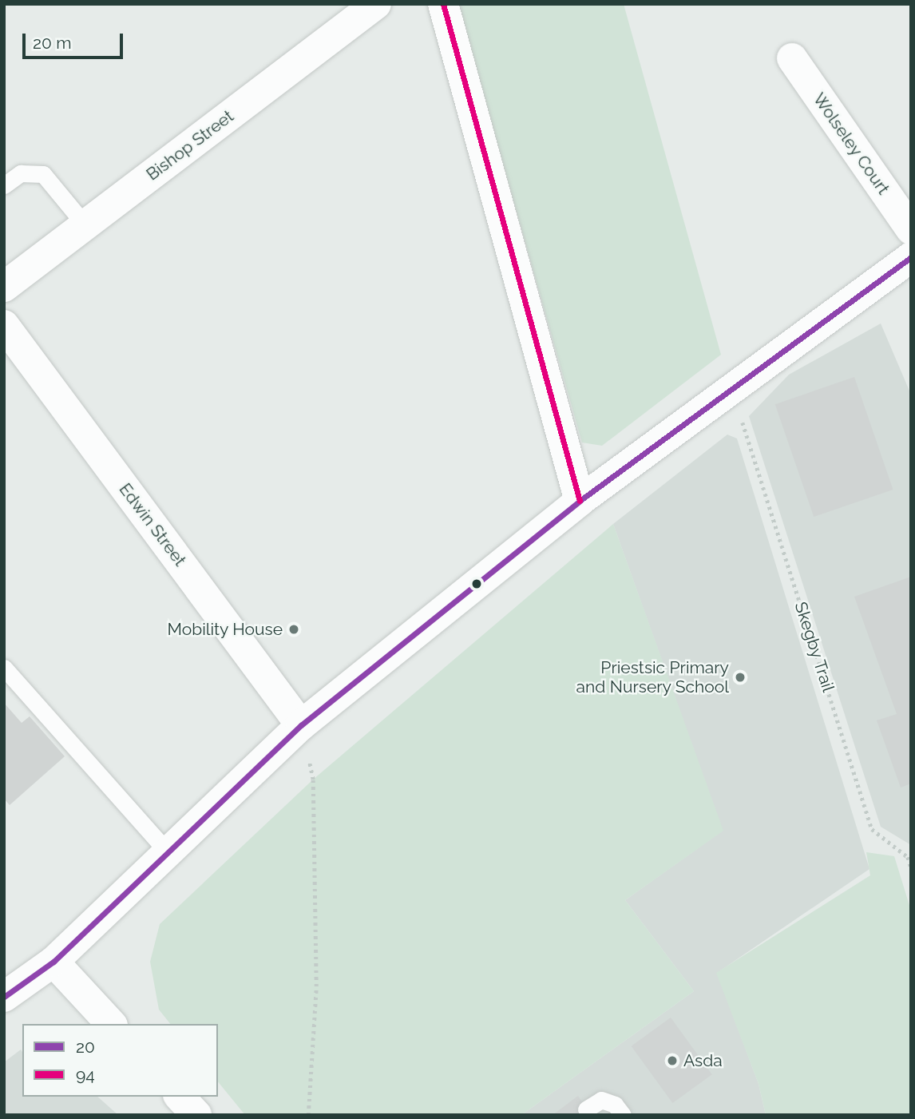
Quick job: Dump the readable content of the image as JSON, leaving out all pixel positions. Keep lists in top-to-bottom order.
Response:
{
  "streets": {
    "street": ["Wolseley Court", "Bishop Street", "Edwin Street"],
    "path": ["Skegby Trail"]
  },
  "places": ["Mobility House", "Priestsic Primary and Nursery School", "Asda"],
  "lines": ["transit line 94", "transit line 20"],
  "legend": ["20", "94"],
  "scale_bar": "20 m"
}
